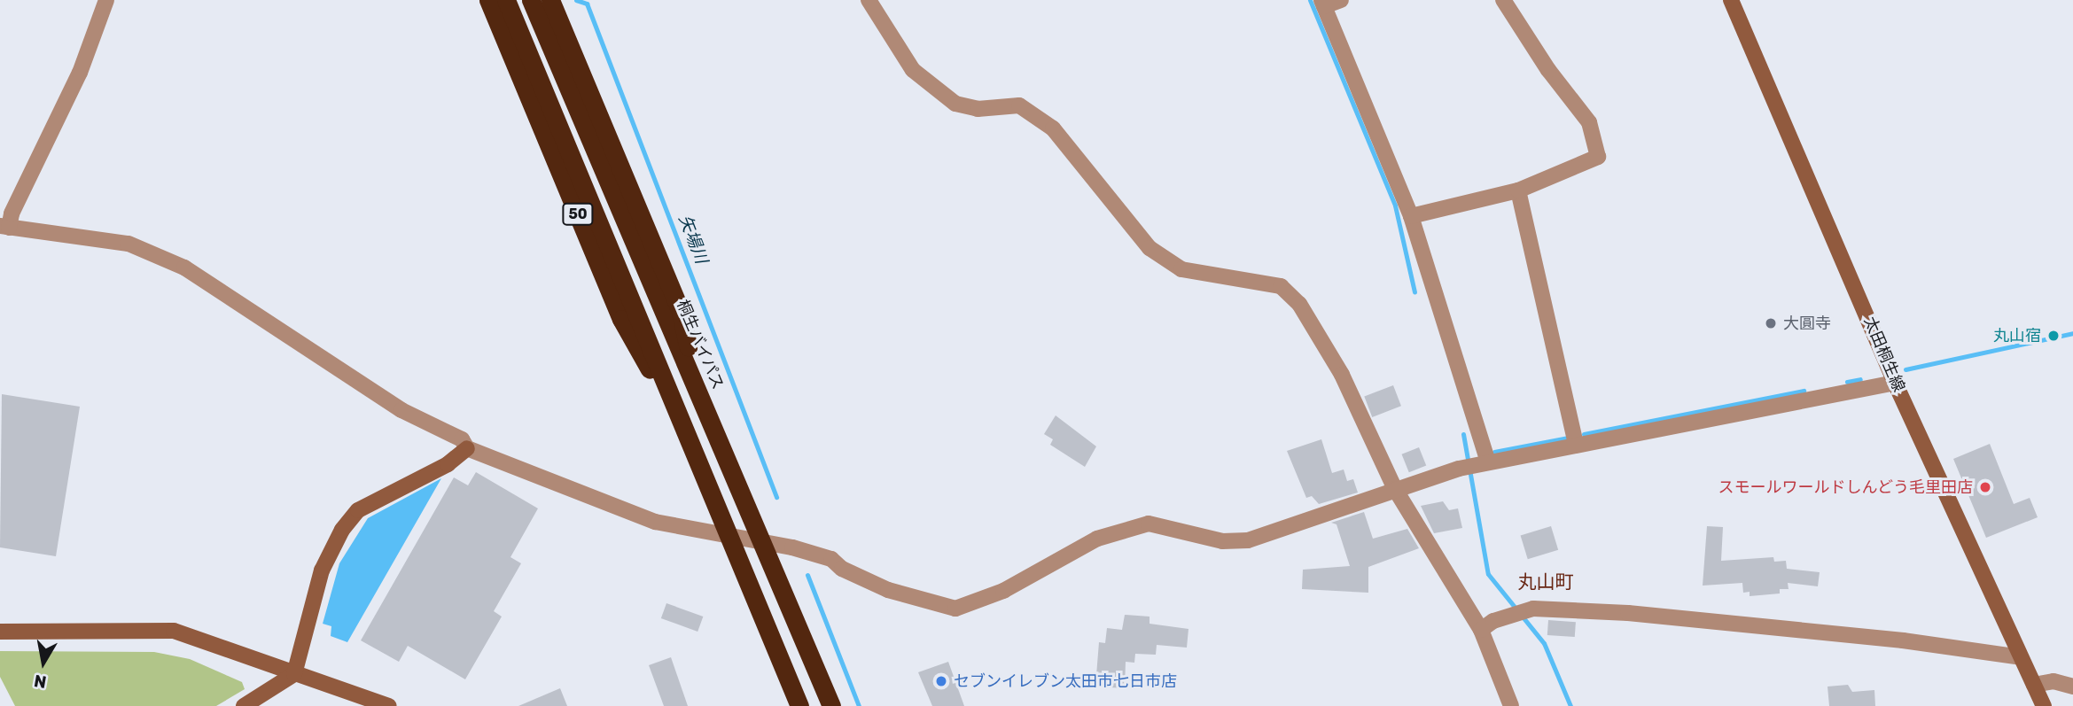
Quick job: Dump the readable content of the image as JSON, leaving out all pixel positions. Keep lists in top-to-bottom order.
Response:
{
  "streets": {
    "highway": ["50", "桐生バイパス"],
    "main road": ["太田桐生線"]
  },
  "crossings": [
    ["50", "桐生バイパス"]
  ],
  "districts": ["丸山町"],
  "water": ["矢場川"],
  "places": [
    "大圓寺",
    "丸山宿",
    "スモールワールドしんどう毛里田店",
    "セブンイレブン太田市七日市店"
  ],
  "north": "bottom"
}
